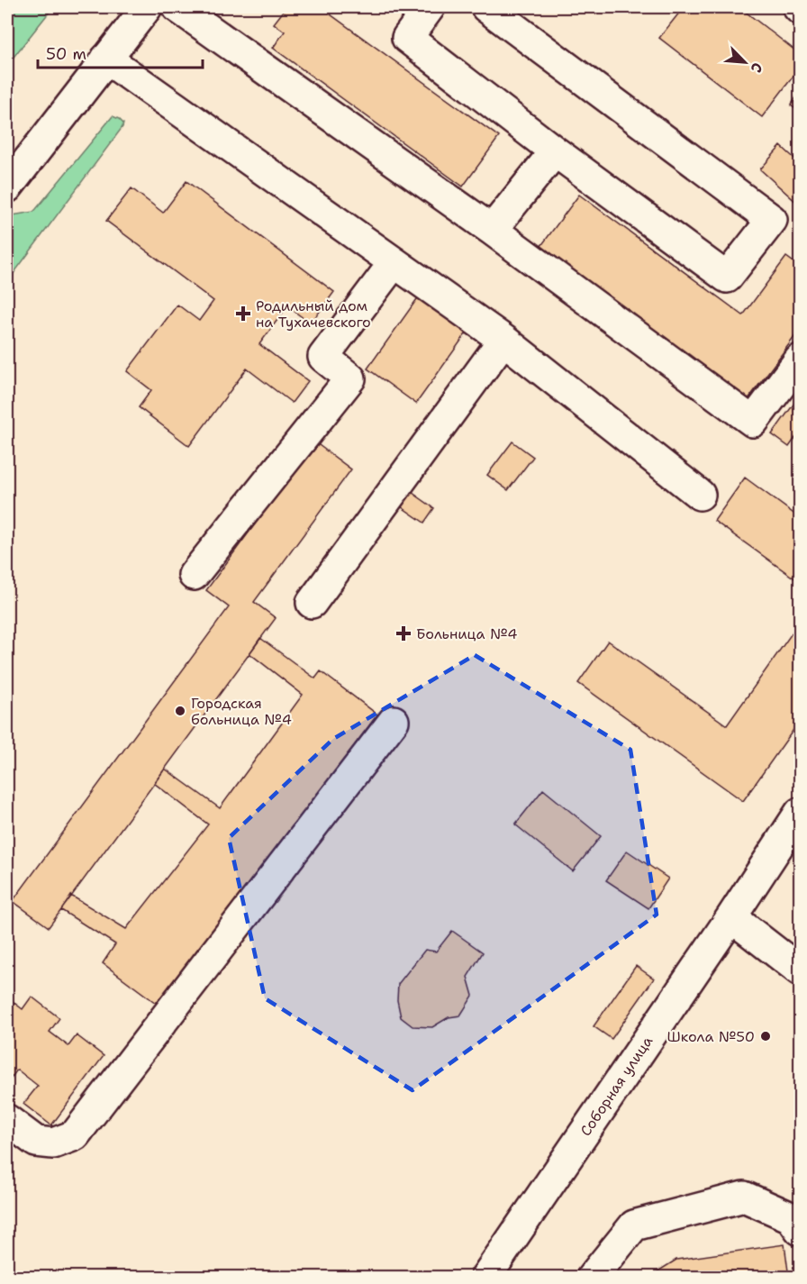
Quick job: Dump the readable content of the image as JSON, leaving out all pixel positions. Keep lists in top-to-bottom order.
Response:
{
  "streets": {
    "street": ["Соборная улица"]
  },
  "places": {
    "health": ["Родильный дом на Тухачевского", "Больница №4"],
    "other": ["Городская больница №4", "Школа №50"]
  },
  "scale_bar": "50 m",
  "north": "bottom right"
}
